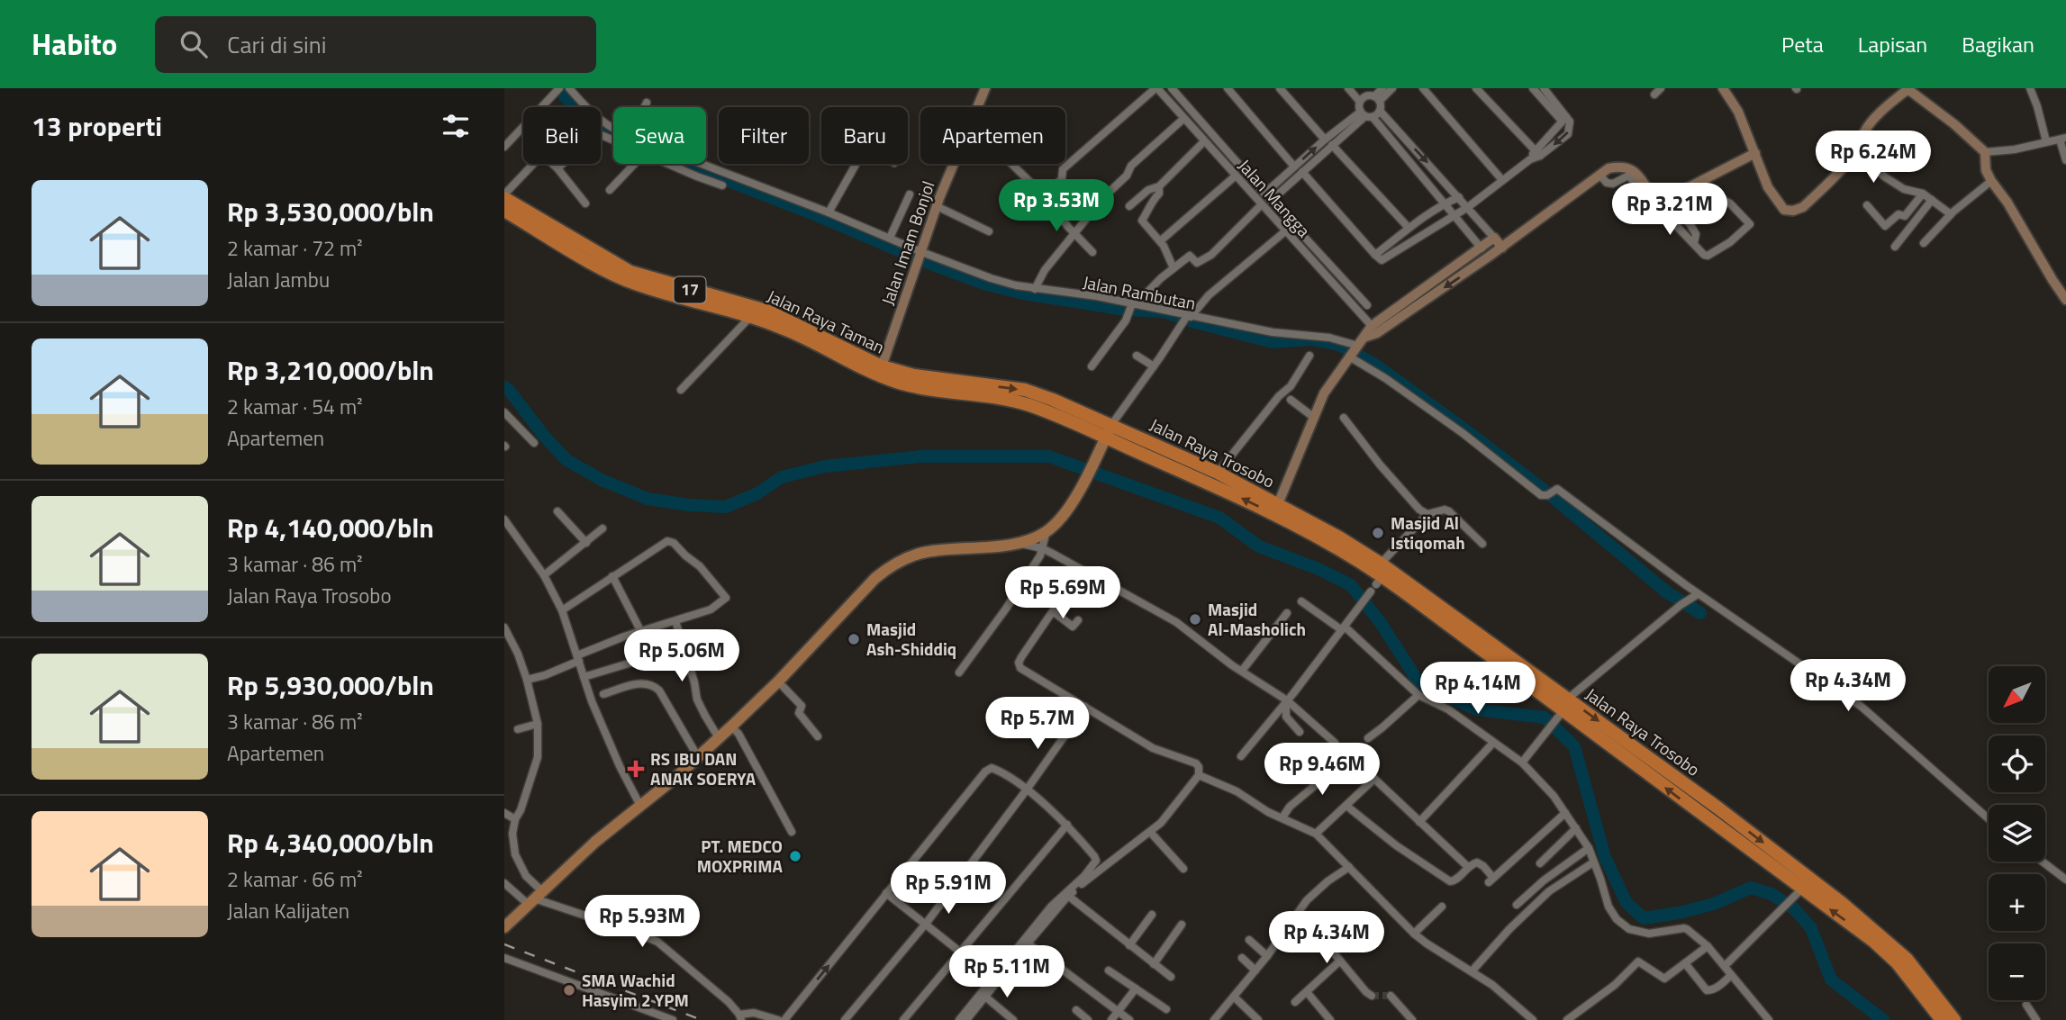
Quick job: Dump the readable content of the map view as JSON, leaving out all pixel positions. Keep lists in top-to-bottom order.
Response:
{
  "streets": {
    "highway": ["17", "Jalan Raya Taman", "Jalan Raya Trosobo"],
    "street": ["Jalan Mangga", "Jalan Imam Bonjol", "Jalan Rambutan"]
  },
  "crossings": [
    ["Jalan Imam Bonjol", "Jalan Rambutan"],
    ["Jalan Imam Bonjol", "Jalan Raya Taman"],
    ["Jalan Raya Taman", "Jalan Raya Trosobo"]
  ],
  "places": {
    "other": [
      "Masjid Al Istiqomah",
      "Masjid Al-Masholich",
      "Masjid Ash-Shiddiq",
      "PT. MEDCO MOXPRIMA",
      "SMA Wachid Hasyim 2 YPM"
    ],
    "health": ["RS IBU DAN ANAK SOERYA"]
  },
  "north": "bottom left",
  "page": {
    "header": "Habito",
    "search": "Cari di sini",
    "nav": ["Peta", "Lapisan", "Bagikan"],
    "heading": "13 properti",
    "chip": [
      "Beli",
      "Sewa",
      "Filter",
      "Baru",
      "Apartemen"
    ],
    "price": [
      "Rp 6.24M",
      "Rp 3.53M",
      "Rp 3.21M",
      "Rp 5.69M",
      "Rp 5.06M",
      "Rp 4.34M",
      "Rp 4.14M",
      "Rp 5.7M",
      "Rp 9.46M",
      "Rp 5.91M",
      "Rp 5.93M",
      "Rp 4.34M",
      "Rp 5.11M"
    ],
    "list": [
      {
        "name": "Rp 3,530,000/bln",
        "note": "2 kamar · 72 m² · Jalan Jambu"
      },
      {
        "name": "Rp 3,210,000/bln",
        "note": "2 kamar · 54 m² · Apartemen"
      },
      {
        "name": "Rp 4,140,000/bln",
        "note": "3 kamar · 86 m² · Jalan Raya Trosobo"
      },
      {
        "name": "Rp 5,930,000/bln",
        "note": "3 kamar · 86 m² · Apartemen"
      },
      {
        "name": "Rp 4,340,000/bln",
        "note": "2 kamar · 66 m² · Jalan Kalijaten"
      }
    ],
    "map_buttons": ["+", "−"]
  }
}
